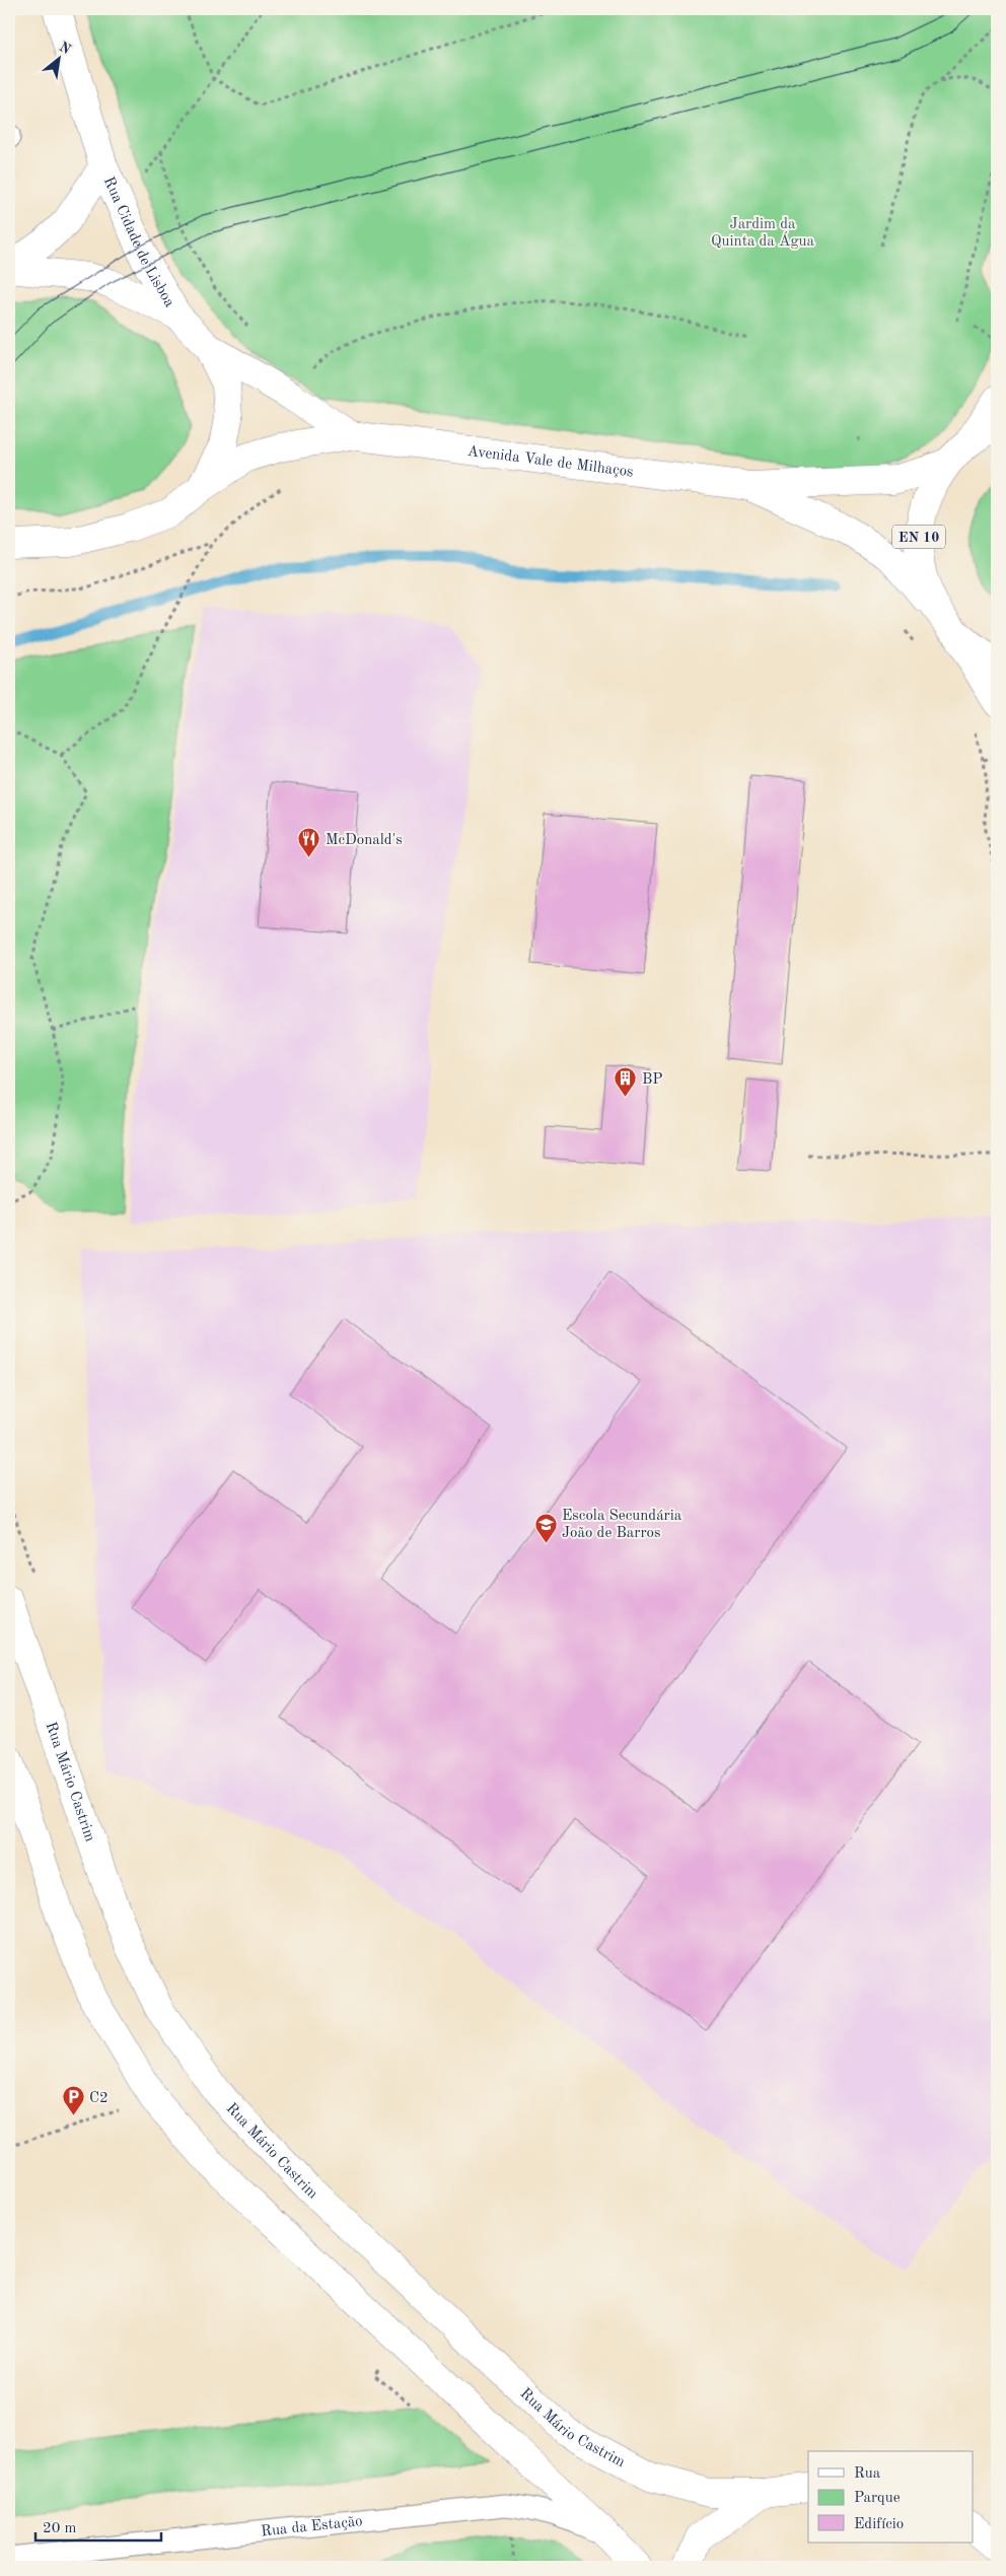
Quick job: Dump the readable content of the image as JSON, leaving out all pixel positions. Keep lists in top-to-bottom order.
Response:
{
  "streets": {
    "street": [
      "Rua Cidade de Lisboa",
      "Avenida Vale de Milhaços",
      "EN 10",
      "Rua Mário Castrim"
    ],
    "lane": ["Rua da Estação"]
  },
  "crossings": [
    ["Avenida Vale de Milhaços", "EN 10"]
  ],
  "parks": ["Jardim da Quinta da Água"],
  "places": {
    "restaurant": ["McDonald's"],
    "building": ["BP"],
    "school or university": ["Escola Secundária João de Barros"],
    "parking": ["C2"]
  },
  "legend": ["Rua", "Parque", "Edifício"],
  "scale_bar": "20 m",
  "north": "top right"
}
